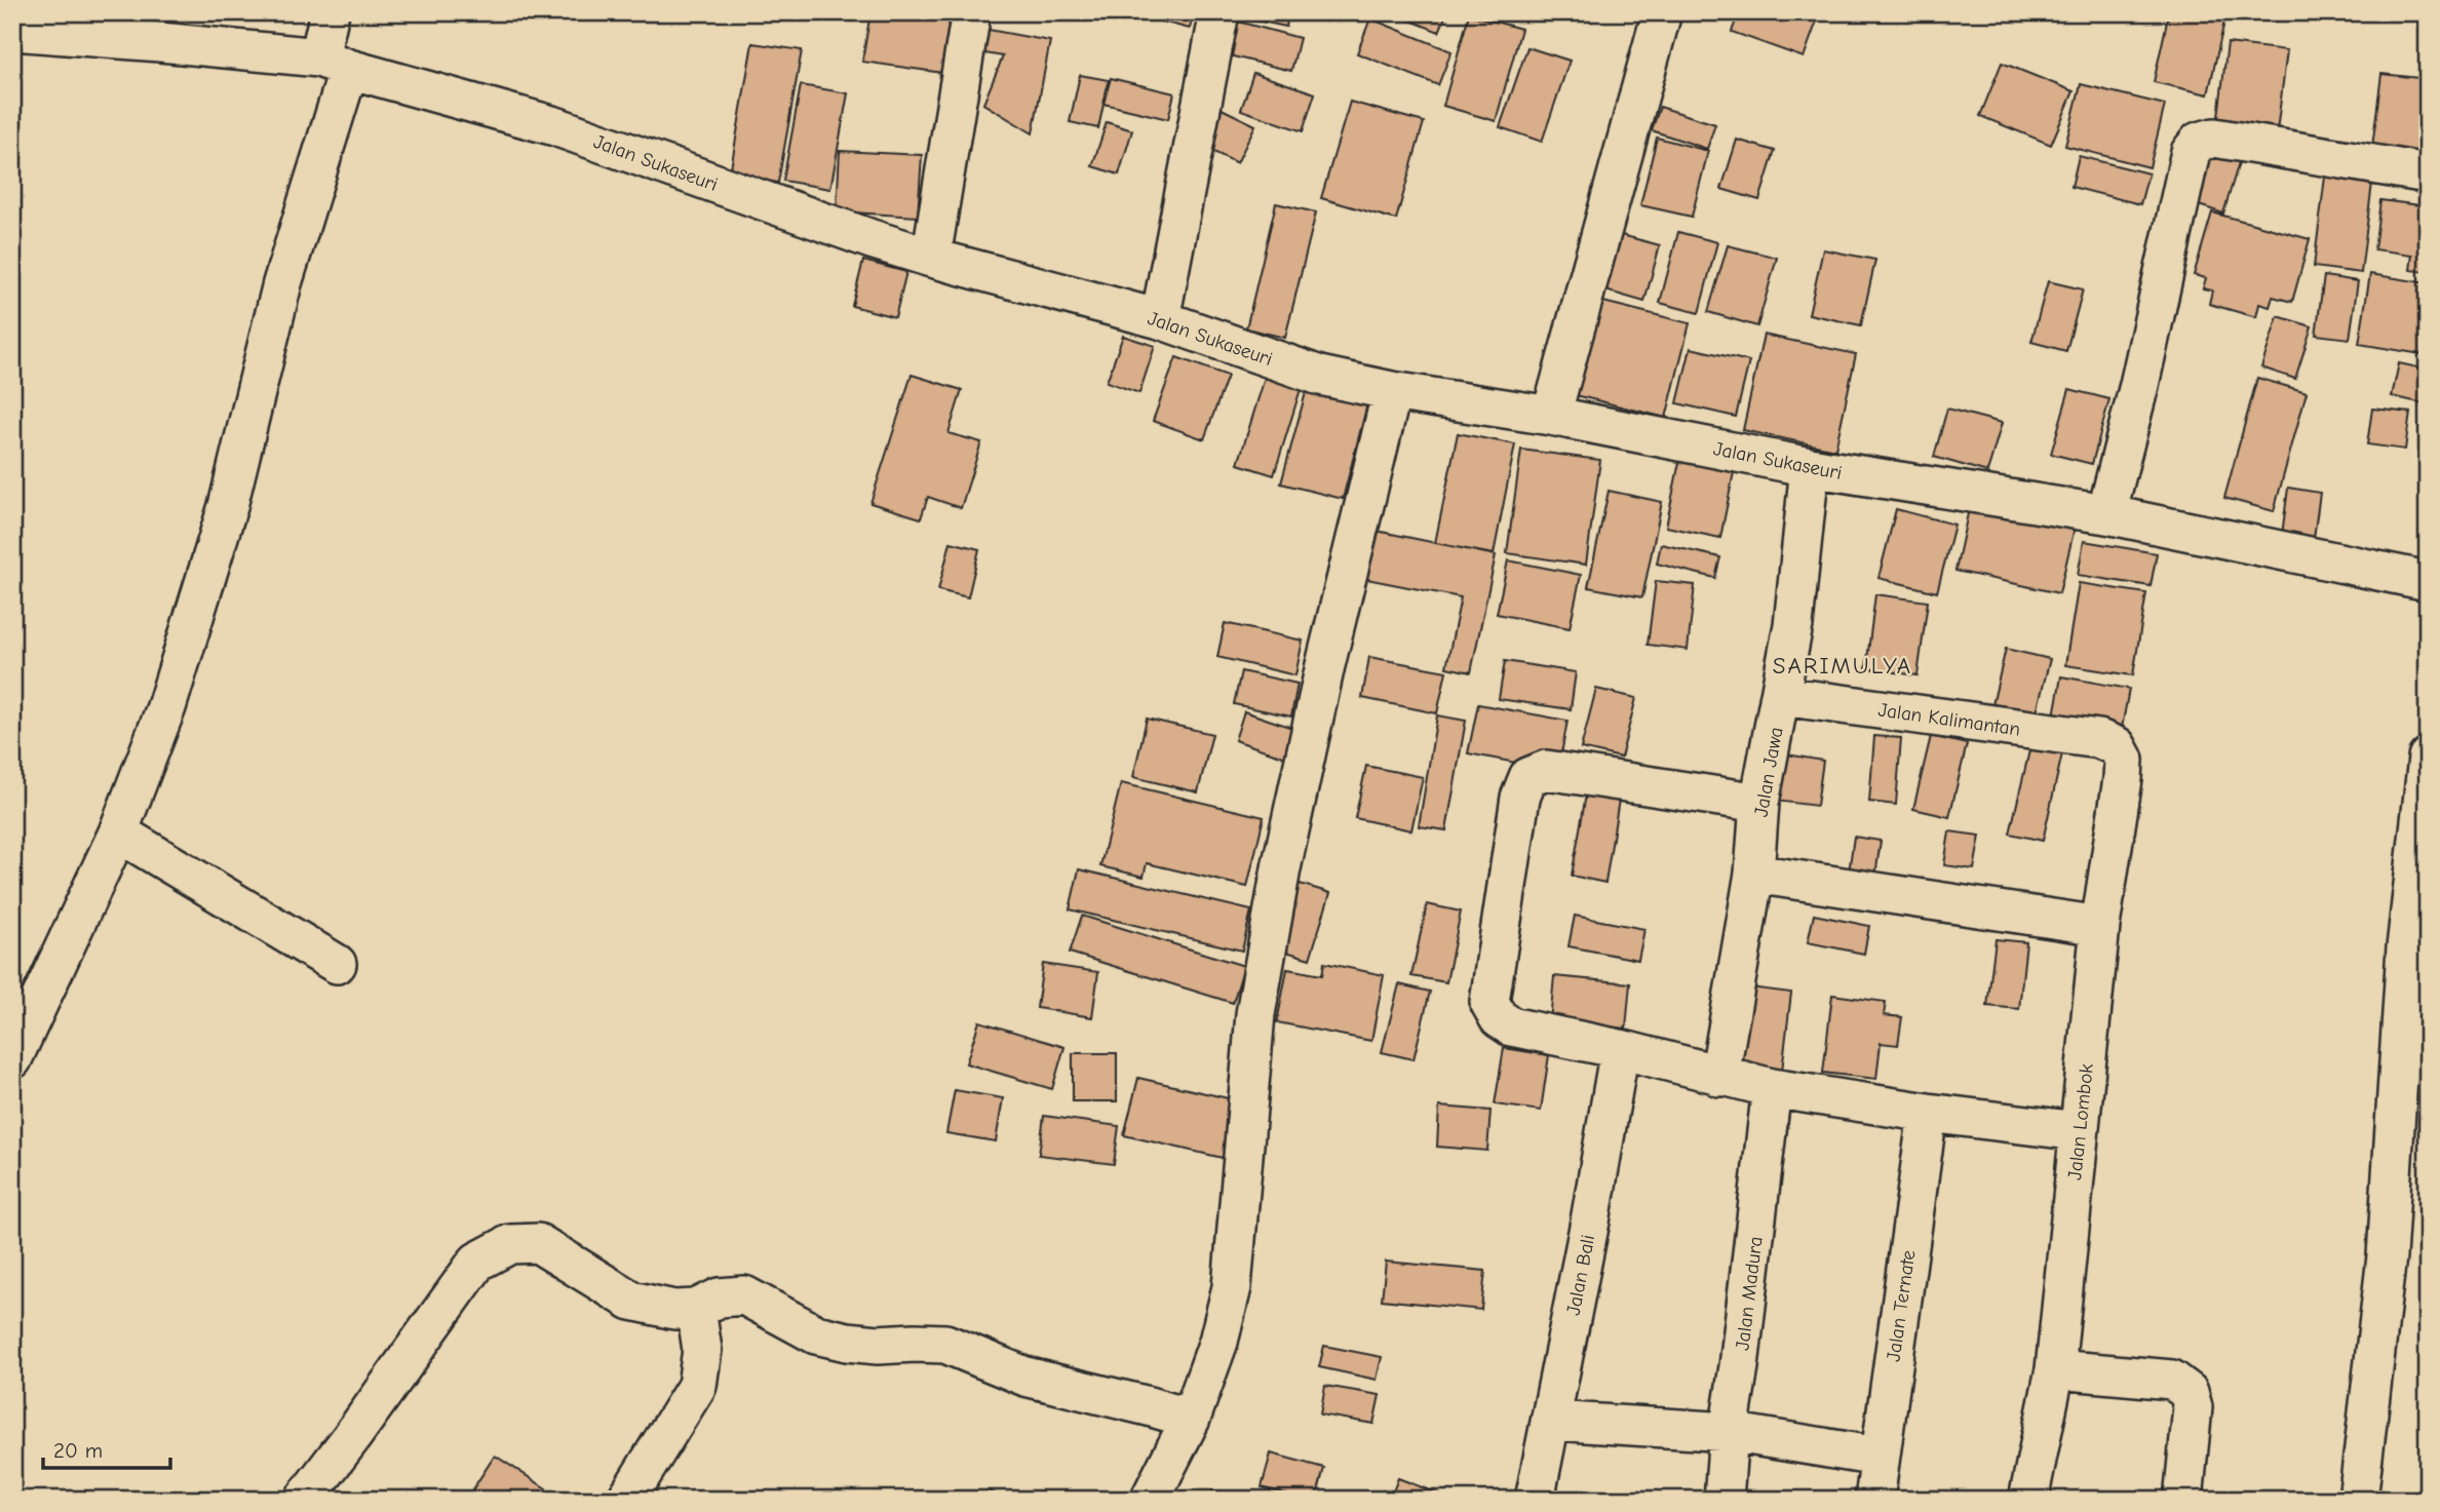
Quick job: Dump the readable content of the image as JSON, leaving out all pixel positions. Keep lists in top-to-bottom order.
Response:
{
  "streets": {
    "street": [
      "Jalan Sukaseuri",
      "Jalan Kalimantan",
      "Jalan Jawa",
      "Jalan Lombok",
      "Jalan Bali",
      "Jalan Madura",
      "Jalan Ternate"
    ]
  },
  "crossings": [
    ["Jalan Sukaseuri", "Jalan Jawa"],
    ["Jalan Kalimantan", "Jalan Jawa"],
    ["Jalan Kalimantan", "Jalan Lombok"]
  ],
  "districts": ["SARIMULYA"],
  "scale_bar": "20 m"
}
